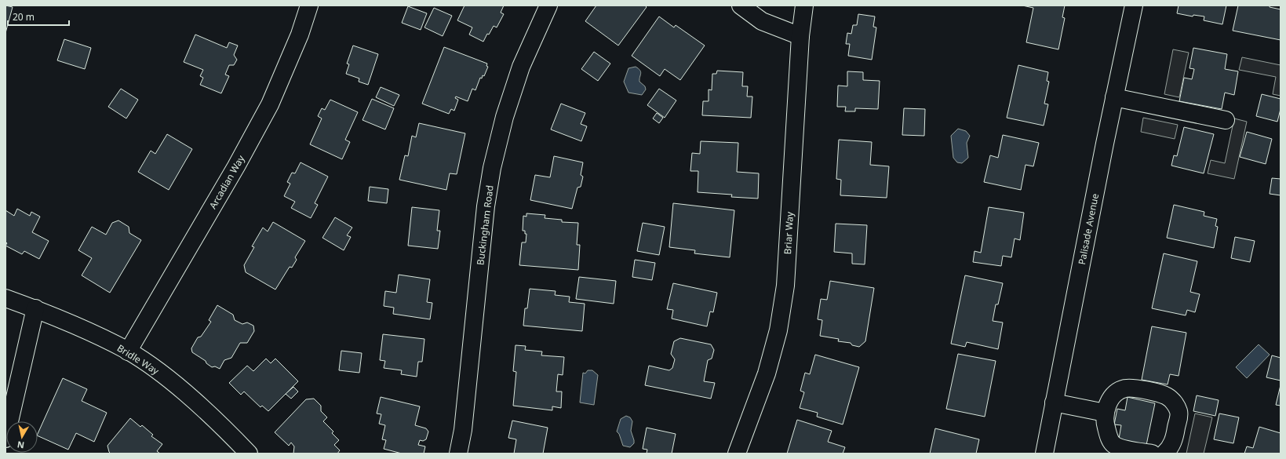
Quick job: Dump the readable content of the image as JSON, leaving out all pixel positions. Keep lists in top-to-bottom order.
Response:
{
  "streets": {
    "street": [
      "Arcadian Way",
      "Buckingham Road",
      "Palisade Avenue",
      "Briar Way",
      "Bridle Way"
    ]
  },
  "crossings": [
    ["Arcadian Way", "Bridle Way"]
  ],
  "scale_bar": "20 m",
  "north": "bottom"
}
